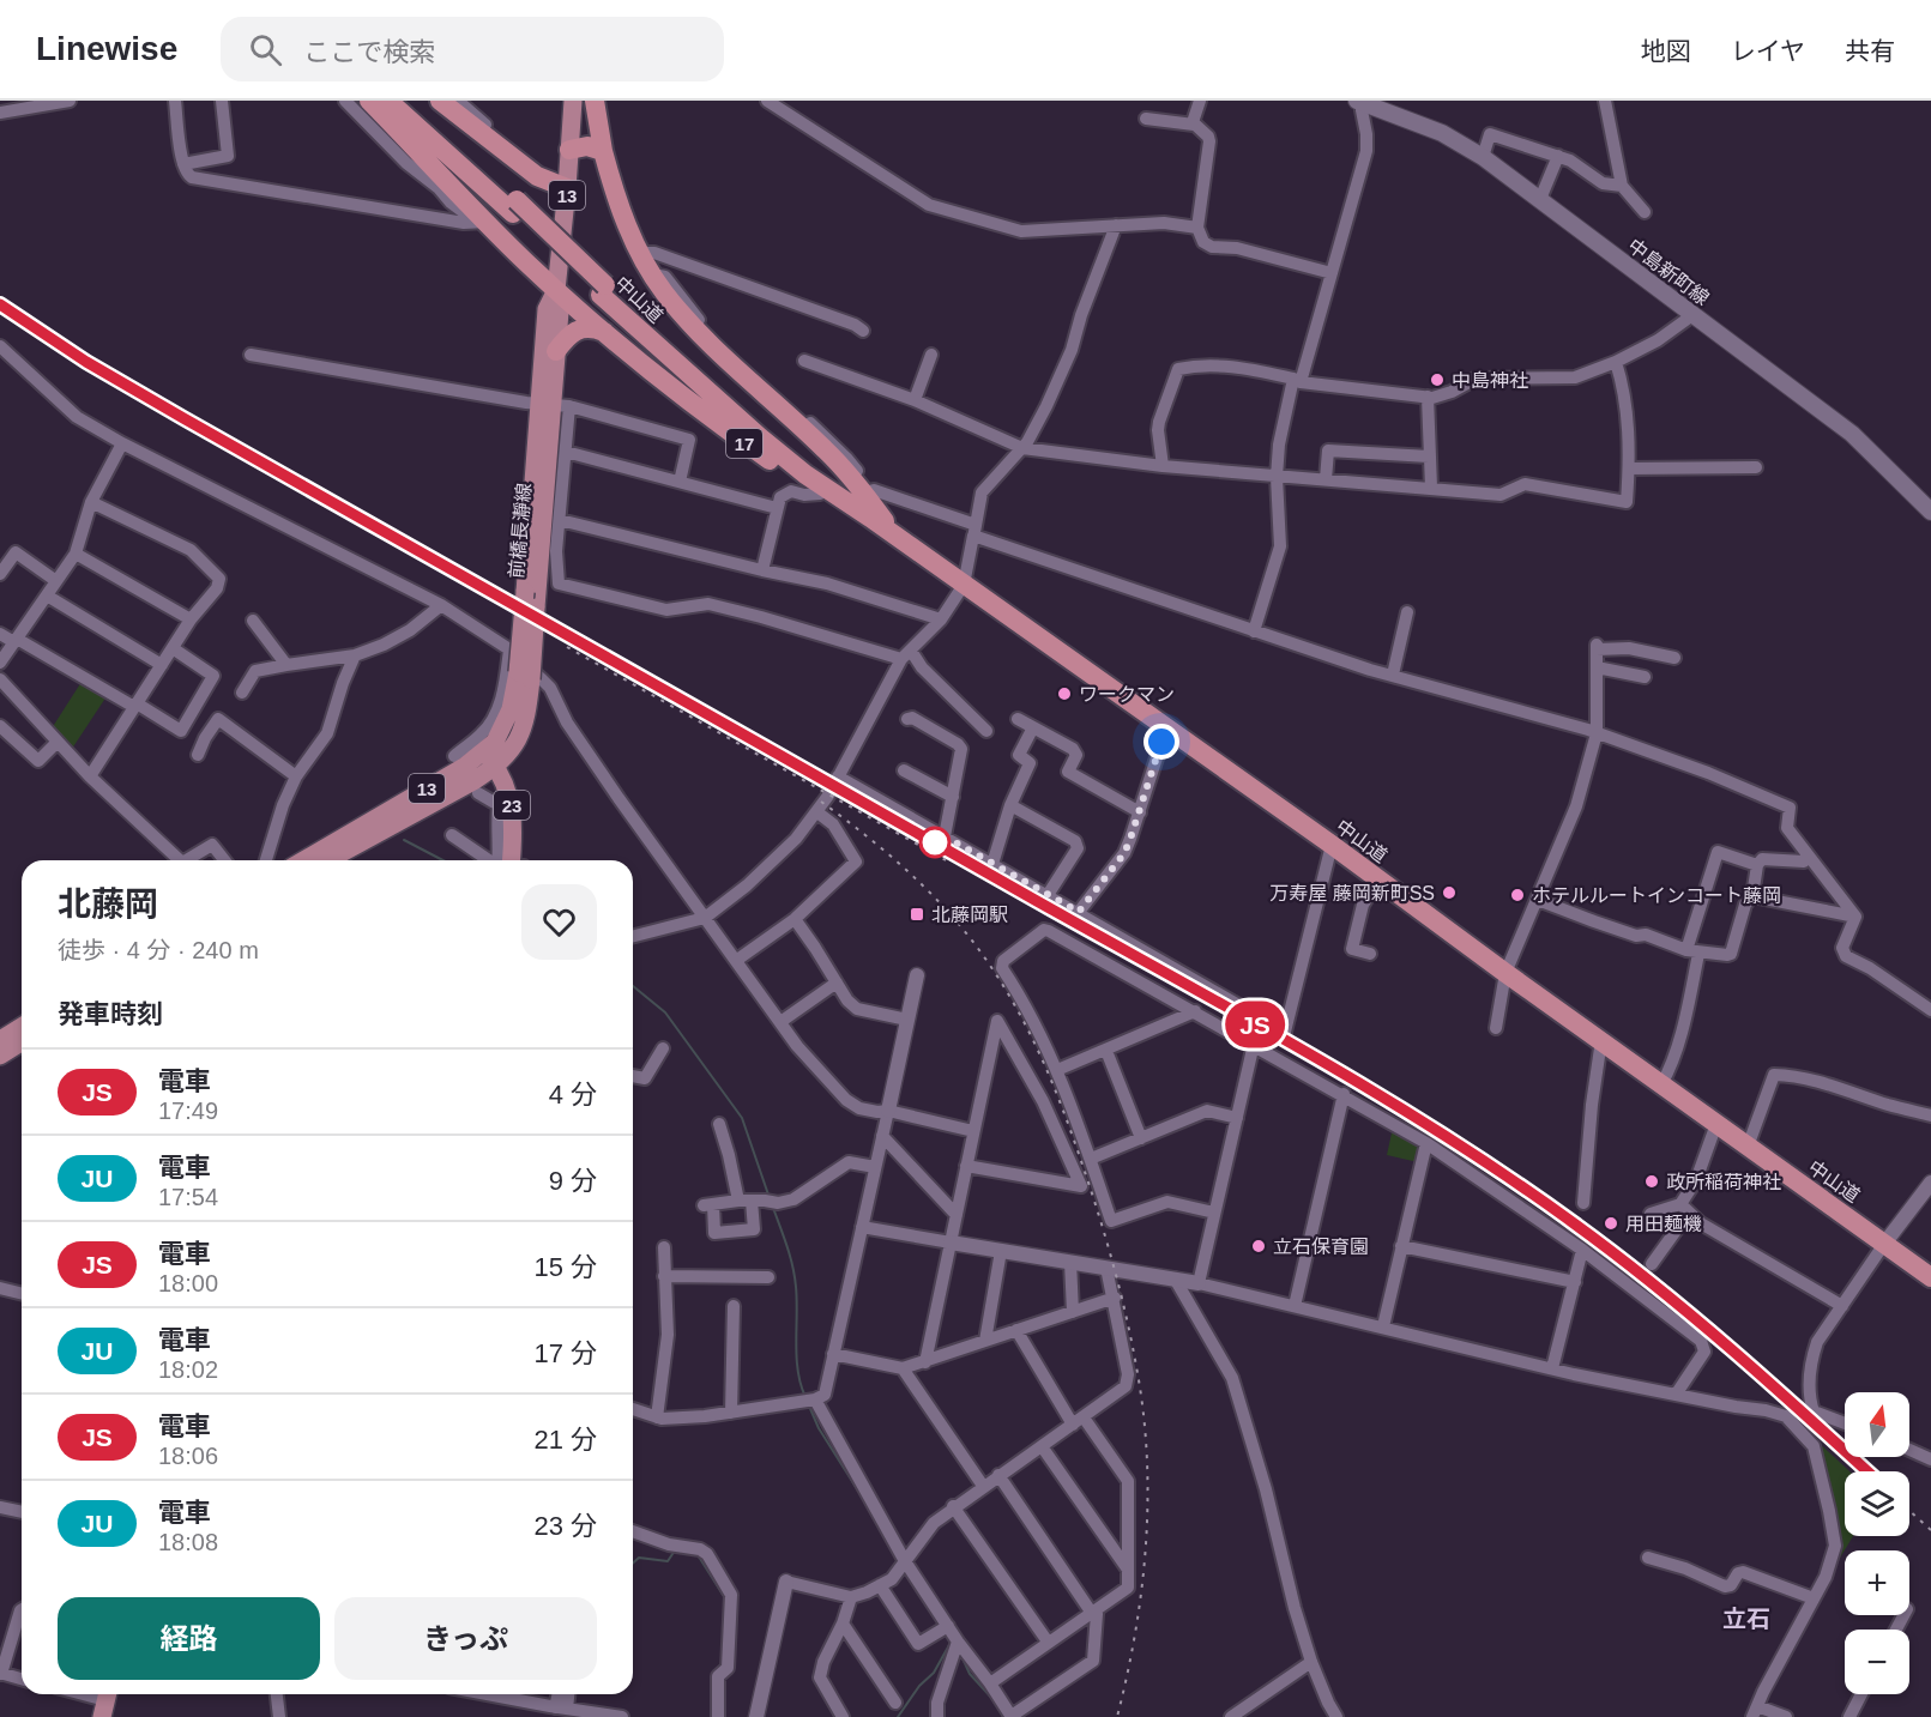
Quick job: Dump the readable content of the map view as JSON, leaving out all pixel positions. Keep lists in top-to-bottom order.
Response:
{
  "streets": {
    "highway": ["中山道", "17"],
    "main road": [
      "13",
      "中島新町線",
      "前橋長瀞線",
      "23"
    ]
  },
  "crossings": [
    ["13", "前橋長瀞線"],
    ["13", "23"],
    ["中山道", "17"],
    ["17", "前橋長瀞線"],
    ["前橋長瀞線", "23"]
  ],
  "districts": ["立石"],
  "places": {
    "other": [
      "中島神社",
      "ワークマン",
      "万寿屋 藤岡新町SS",
      "ホテルルートインコート藤岡",
      "政所稲荷神社",
      "用田麺機",
      "立石保育園"
    ],
    "transit": ["北藤岡駅"]
  },
  "north": "top",
  "page": {
    "header": "Linewise",
    "search": "ここで検索",
    "nav": ["地図", "レイヤ", "共有"],
    "on_map": "JS",
    "heading": [
      ["北藤岡", "徒歩 · 4 分 · 240 m"],
      "発車時刻"
    ],
    "list": [
      {
        "mark": "JS",
        "name": "電車",
        "note": "17:49",
        "value": "4 分"
      },
      {
        "mark": "JU",
        "name": "電車",
        "note": "17:54",
        "value": "9 分"
      },
      {
        "mark": "JS",
        "name": "電車",
        "note": "18:00",
        "value": "15 分"
      },
      {
        "mark": "JU",
        "name": "電車",
        "note": "18:02",
        "value": "17 分"
      },
      {
        "mark": "JS",
        "name": "電車",
        "note": "18:06",
        "value": "21 分"
      },
      {
        "mark": "JU",
        "name": "電車",
        "note": "18:08",
        "value": "23 分"
      }
    ],
    "map_buttons": ["+", "−"],
    "buttons": ["経路", "きっぷ"]
  }
}
